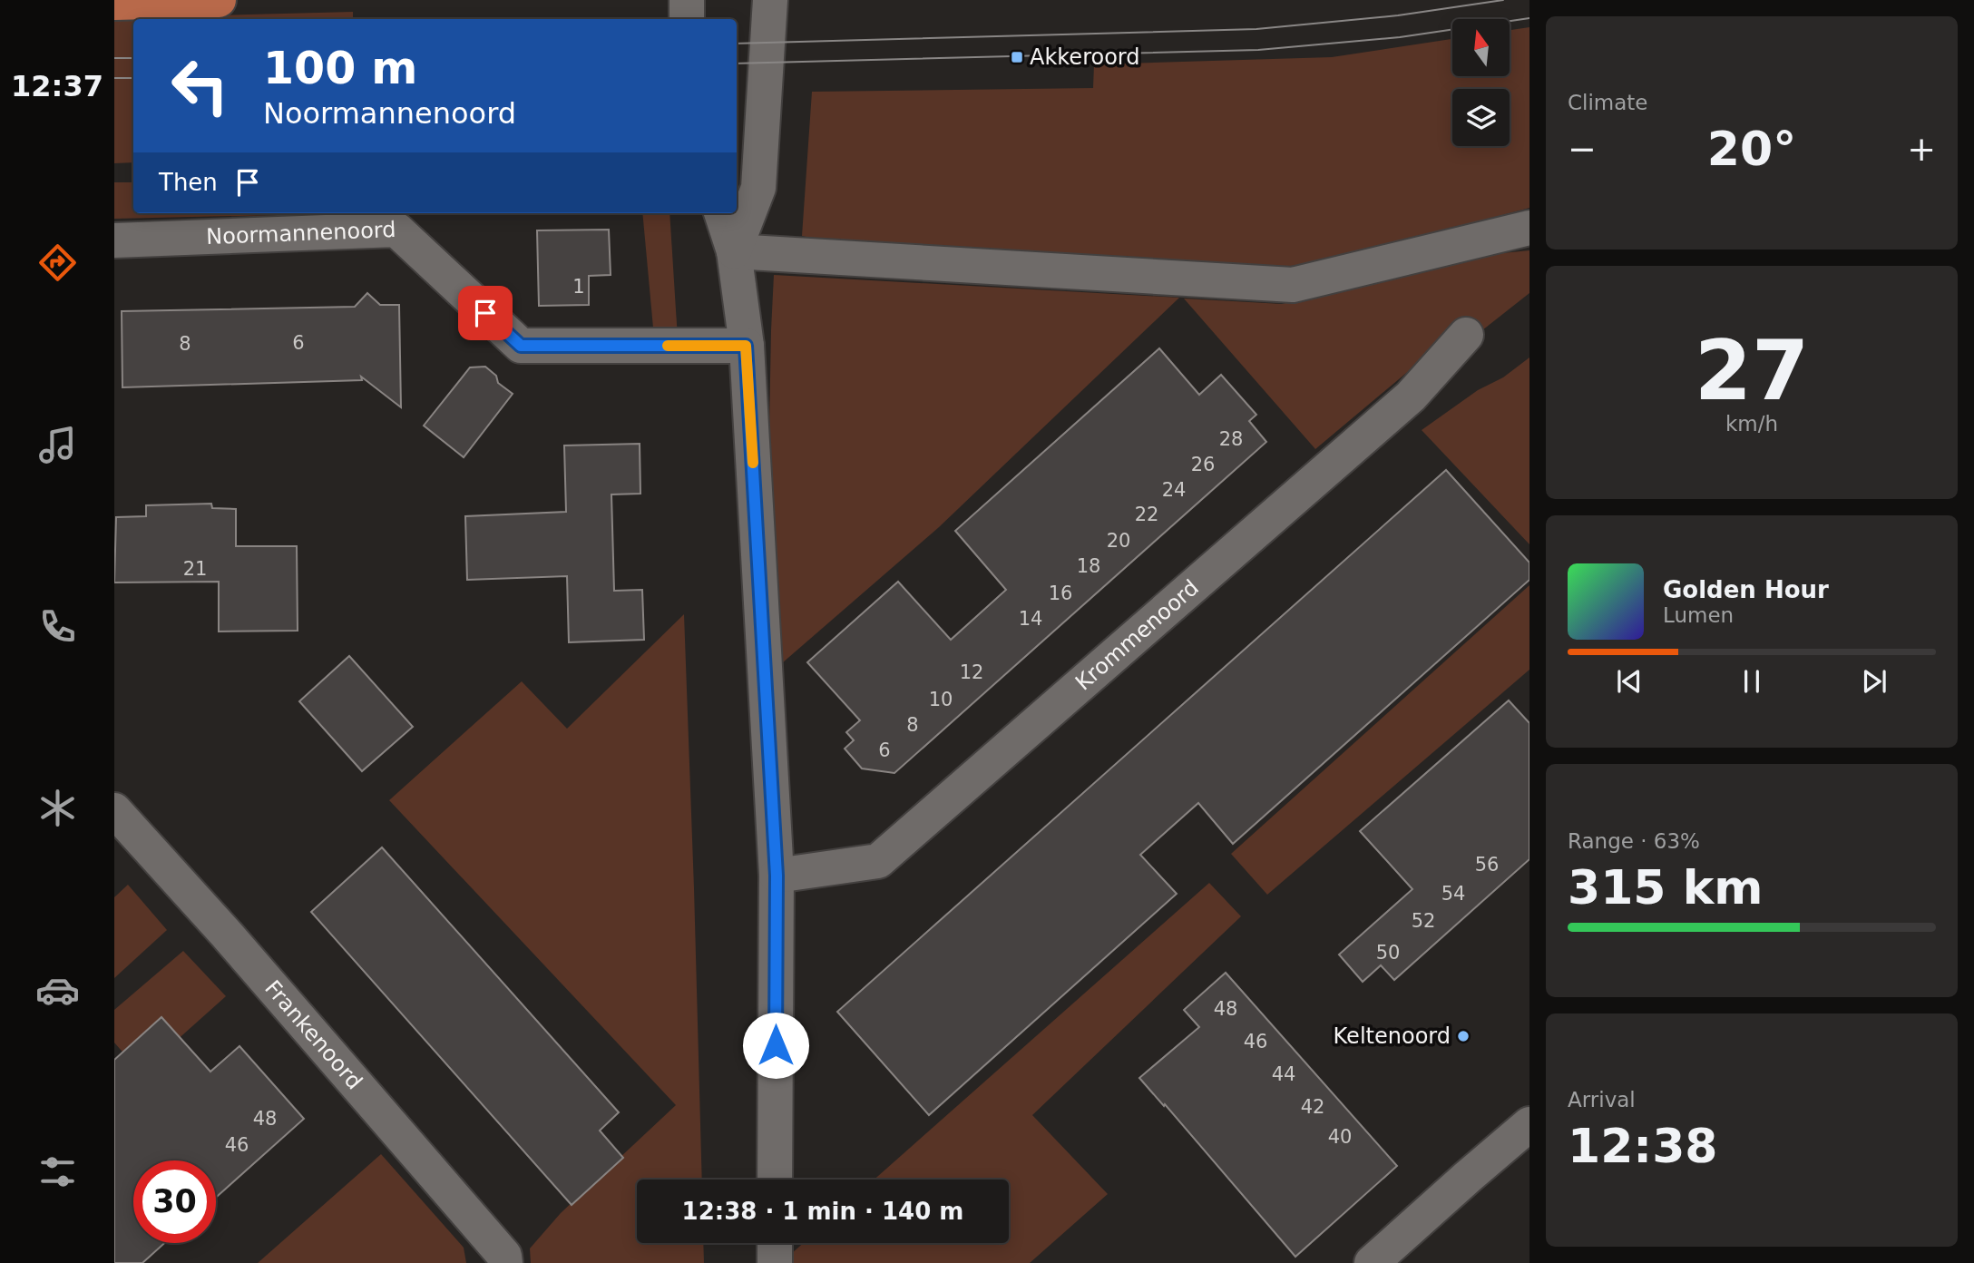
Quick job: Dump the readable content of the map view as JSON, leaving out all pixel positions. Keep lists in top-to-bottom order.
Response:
{
  "streets": {
    "street": ["Noormannenoord", "Krommenoord", "Frankenoord"]
  },
  "places": {
    "transit": ["Akkeroord"],
    "other": ["Keltenoord"]
  },
  "house_numbers": [
    "1",
    "6",
    "8",
    "28",
    "26",
    "24",
    "22",
    "20",
    "18",
    "21",
    "16",
    "14",
    "12",
    "10",
    "8",
    "6",
    "56",
    "54",
    "52",
    "50",
    "48",
    "46",
    "44",
    "42",
    "48",
    "40",
    "46"
  ],
  "north": "top",
  "page": {
    "tabs": "12:37",
    "tile": [
      "Climate",
      ["27", "km/h"],
      ["Range · 63%", "315 km"],
      ["Arrival", "12:38"]
    ],
    "turn": ["100 m", "Noormannenoord"],
    "heat": ["−", "20°", "+"],
    "then": "Then",
    "song": ["Golden Hour", "Lumen"],
    "limit": "30",
    "trip": "12:38 · 1 min · 140 m"
  }
}
